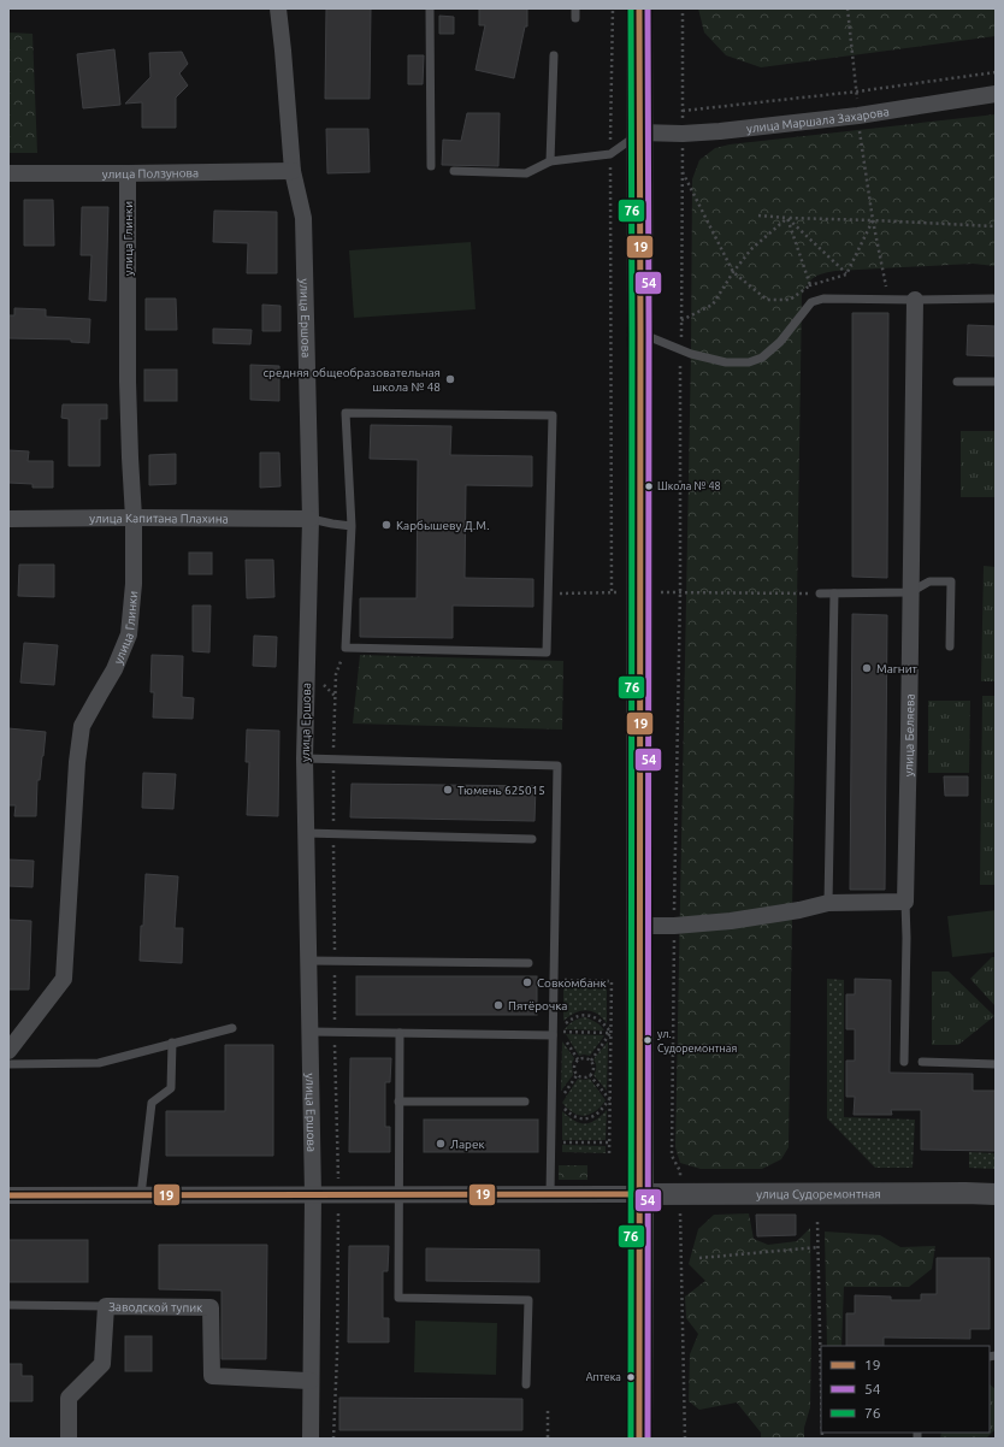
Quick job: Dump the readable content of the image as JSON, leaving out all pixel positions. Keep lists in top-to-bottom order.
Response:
{
  "streets": {
    "street": [
      "улица Маршала Захарова",
      "улица Ползунова",
      "улица Глинки",
      "улица Ершова",
      "улица Капитана Плахина",
      "улица Беляева",
      "улица Судоремонтная",
      "Заводской тупик"
    ]
  },
  "crossings": [
    ["улица Ползунова", "улица Глинки"],
    ["улица Ползунова", "улица Ершова"],
    ["улица Глинки", "улица Капитана Плахина"],
    ["улица Ершова", "улица Капитана Плахина"],
    ["улица Ершова", "Заводской тупик"]
  ],
  "places": [
    "средняя общеобразовательная школа № 48",
    "Школа № 48",
    "Карбышеву Д.М.",
    "Магнит",
    "Тюмень 625015",
    "Совкомбанк",
    "Пятёрочка",
    "ул. Судоремонтная",
    "Ларек",
    "Аптека"
  ],
  "lines": ["transit line 19", "transit line 54", "transit line 76"],
  "legend": ["19", "54", "76"]
}
